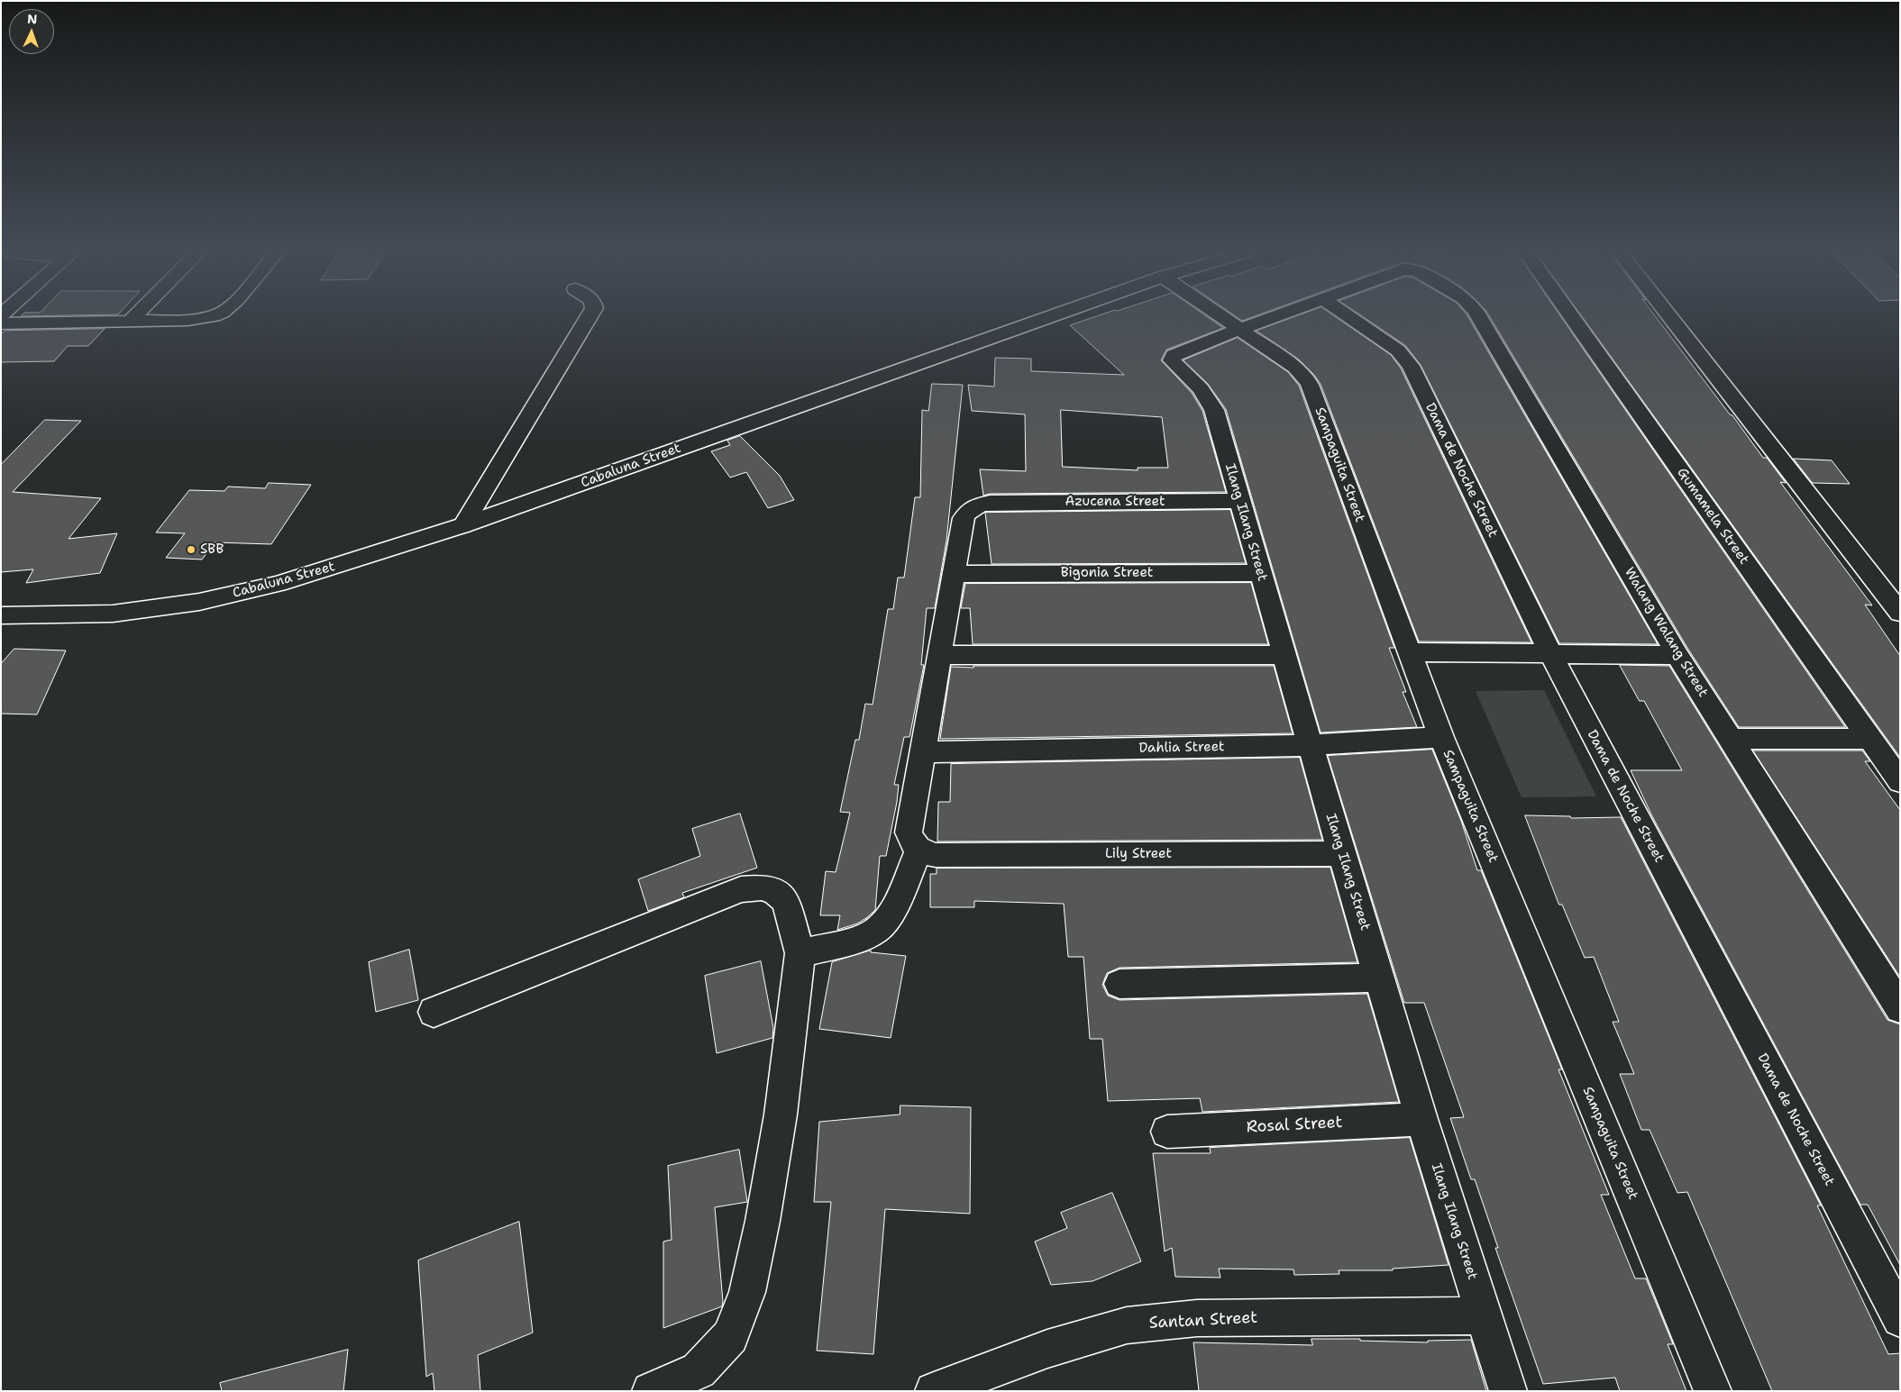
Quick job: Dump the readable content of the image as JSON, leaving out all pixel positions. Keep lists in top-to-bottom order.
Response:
{
  "streets": {
    "street": [
      "Sampaguita Street",
      "Cabaluna Street",
      "Dama de Noche Street",
      "Azucena Street",
      "Gumamela Street",
      "Ilang Ilang Street",
      "Bigonia Street",
      "Walang Walang Street",
      "Dahlia Street",
      "Lily Street",
      "Rosal Street",
      "Santan Street"
    ]
  },
  "crossings": [
    ["Sampaguita Street", "Ilang Ilang Street"],
    ["Sampaguita Street", "Dahlia Street"],
    ["Azucena Street", "Ilang Ilang Street"],
    ["Azucena Street", "Bigonia Street"],
    ["Azucena Street", "Dahlia Street"],
    ["Azucena Street", "Lily Street"],
    ["Ilang Ilang Street", "Bigonia Street"],
    ["Ilang Ilang Street", "Dahlia Street"],
    ["Ilang Ilang Street", "Lily Street"],
    ["Ilang Ilang Street", "Rosal Street"],
    ["Ilang Ilang Street", "Santan Street"]
  ],
  "places": ["SBB"],
  "north": "top"
}
